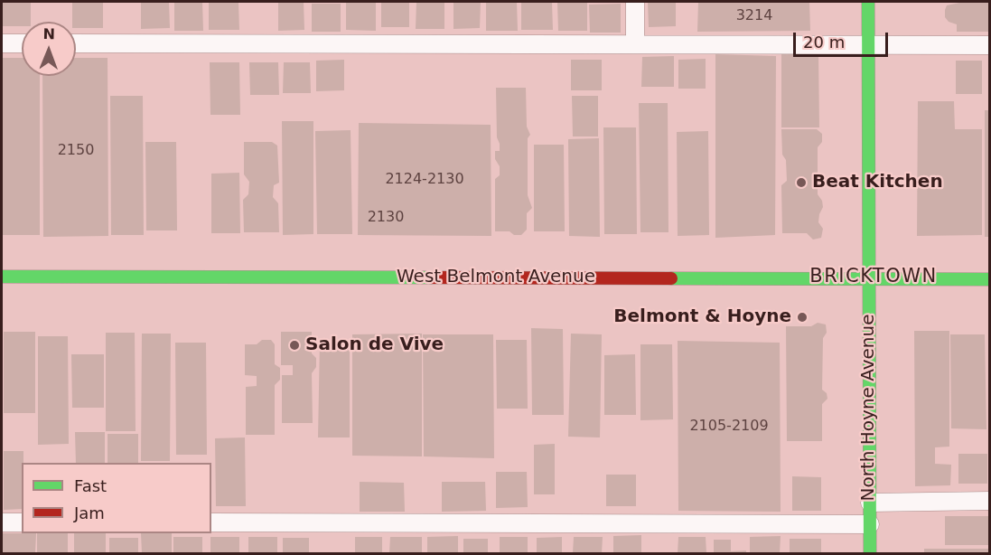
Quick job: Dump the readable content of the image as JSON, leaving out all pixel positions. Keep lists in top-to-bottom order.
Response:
{
  "streets": {
    "main road": ["West Belmont Avenue", "North Hoyne Avenue"]
  },
  "crossings": [
    ["West Belmont Avenue", "North Hoyne Avenue"]
  ],
  "districts": ["BRICKTOWN"],
  "places": ["Beat Kitchen", "Belmont & Hoyne", "Salon de Vive"],
  "house_numbers": [
    "3214",
    "2150",
    "2124-2130",
    "2130",
    "2105-2109"
  ],
  "legend": ["Fast", "Jam"],
  "scale_bar": "20 m",
  "north": "top"
}
